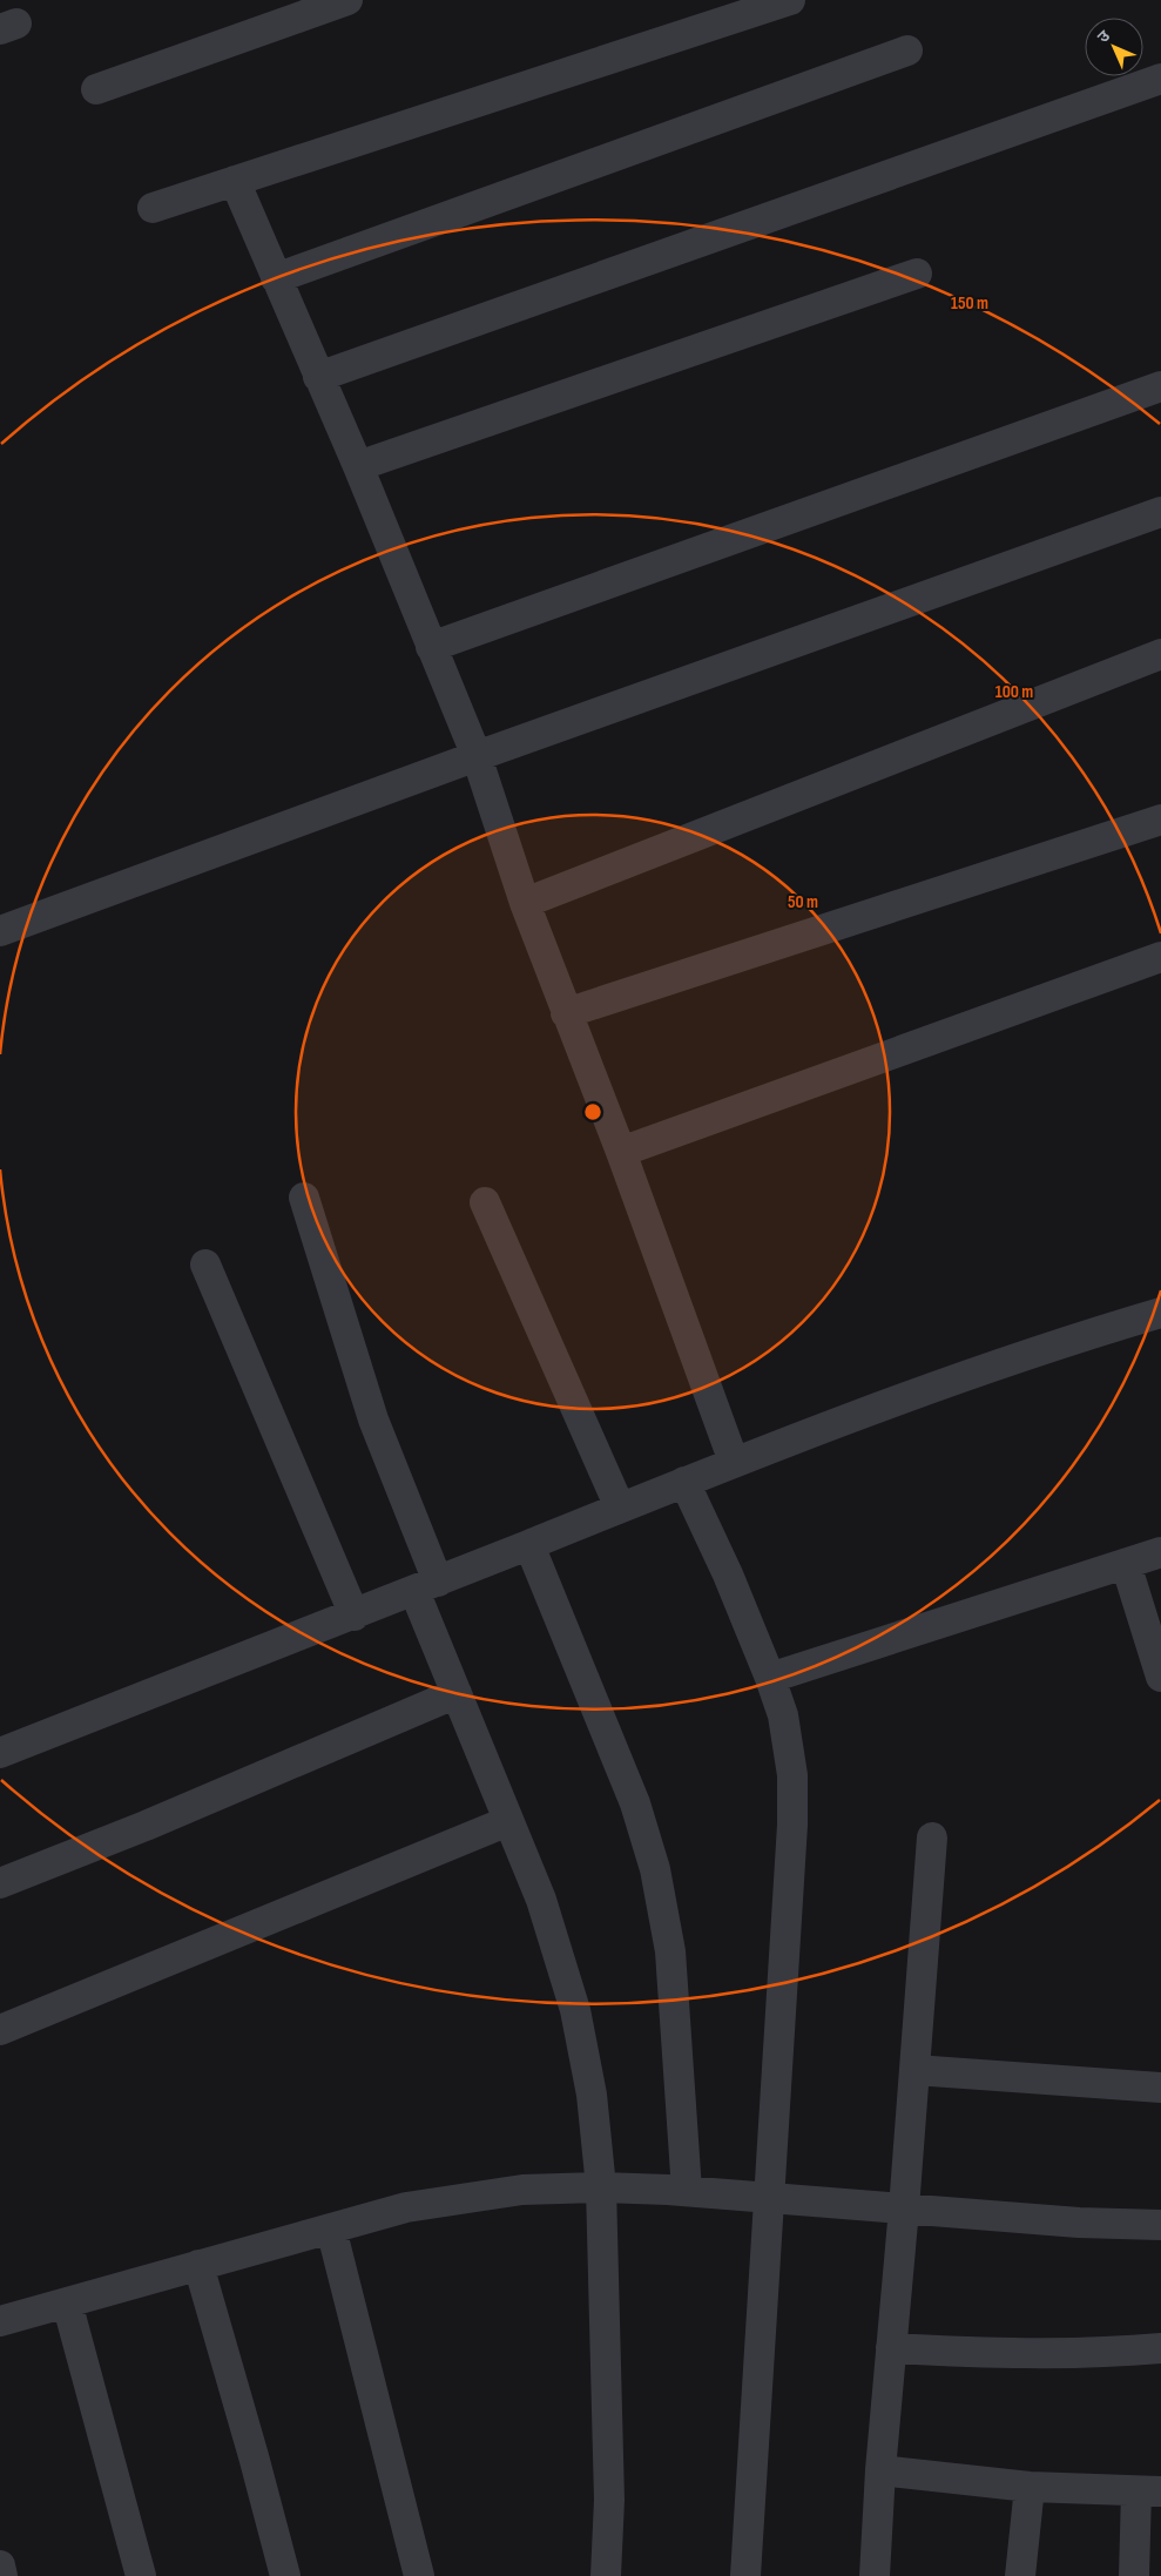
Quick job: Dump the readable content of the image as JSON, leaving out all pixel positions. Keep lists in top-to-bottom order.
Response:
{
  "north": "top left",
  "rings": ["150 m", "100 m", "50 m"]
}
